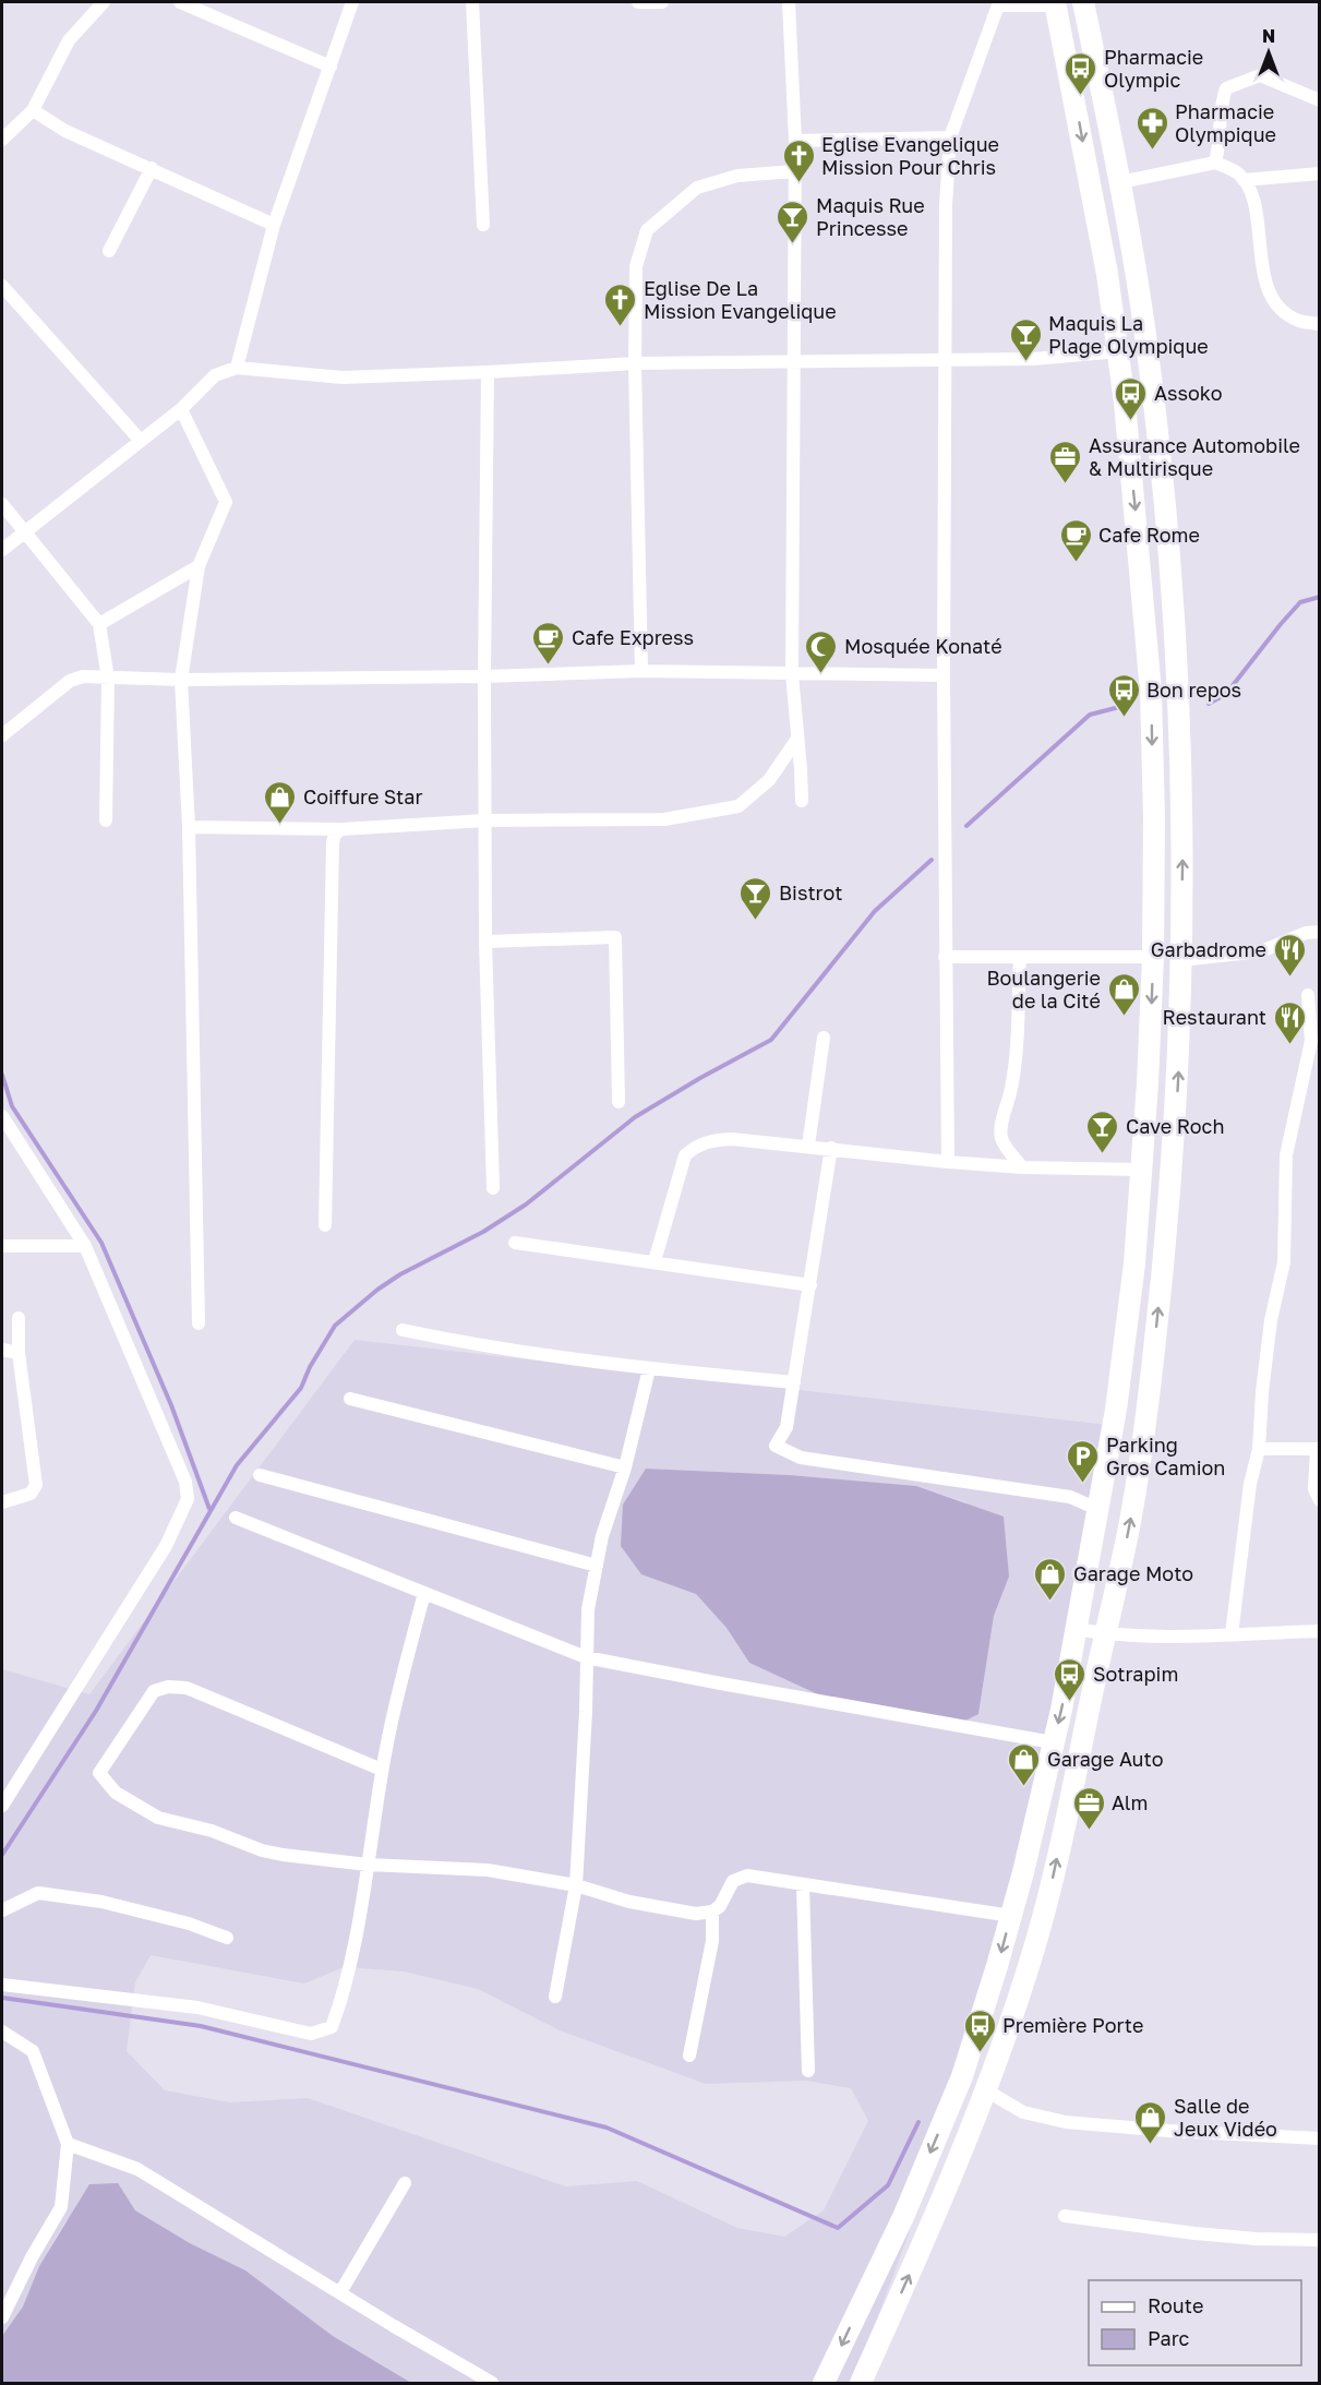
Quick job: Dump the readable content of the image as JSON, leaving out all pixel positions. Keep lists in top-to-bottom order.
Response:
{
  "places": {
    "bus stop": [
      "Pharmacie Olympic",
      "Assoko",
      "Bon repos",
      "Sotrapim",
      "Première Porte"
    ],
    "pharmacy": ["Pharmacie Olympique"],
    "church": ["Eglise Evangelique Mission Pour Chris", "Eglise De La Mission Evangelique"],
    "bar": [
      "Maquis Rue Princesse",
      "Maquis La Plage Olympique",
      "Bistrot",
      "Cave Roch"
    ],
    "office": ["Assurance Automobile & Multirisque", "Alm"],
    "cafe": ["Cafe Rome", "Cafe Express"],
    "mosque": ["Mosquée Konaté"],
    "shop": [
      "Coiffure Star",
      "Boulangerie de la Cité",
      "Garage Moto",
      "Garage Auto",
      "Salle de Jeux Vidéo"
    ],
    "restaurant": ["Garbadrome", "Restaurant"],
    "parking": ["Parking Gros Camion"]
  },
  "legend": ["Route", "Parc"],
  "north": "top"
}
